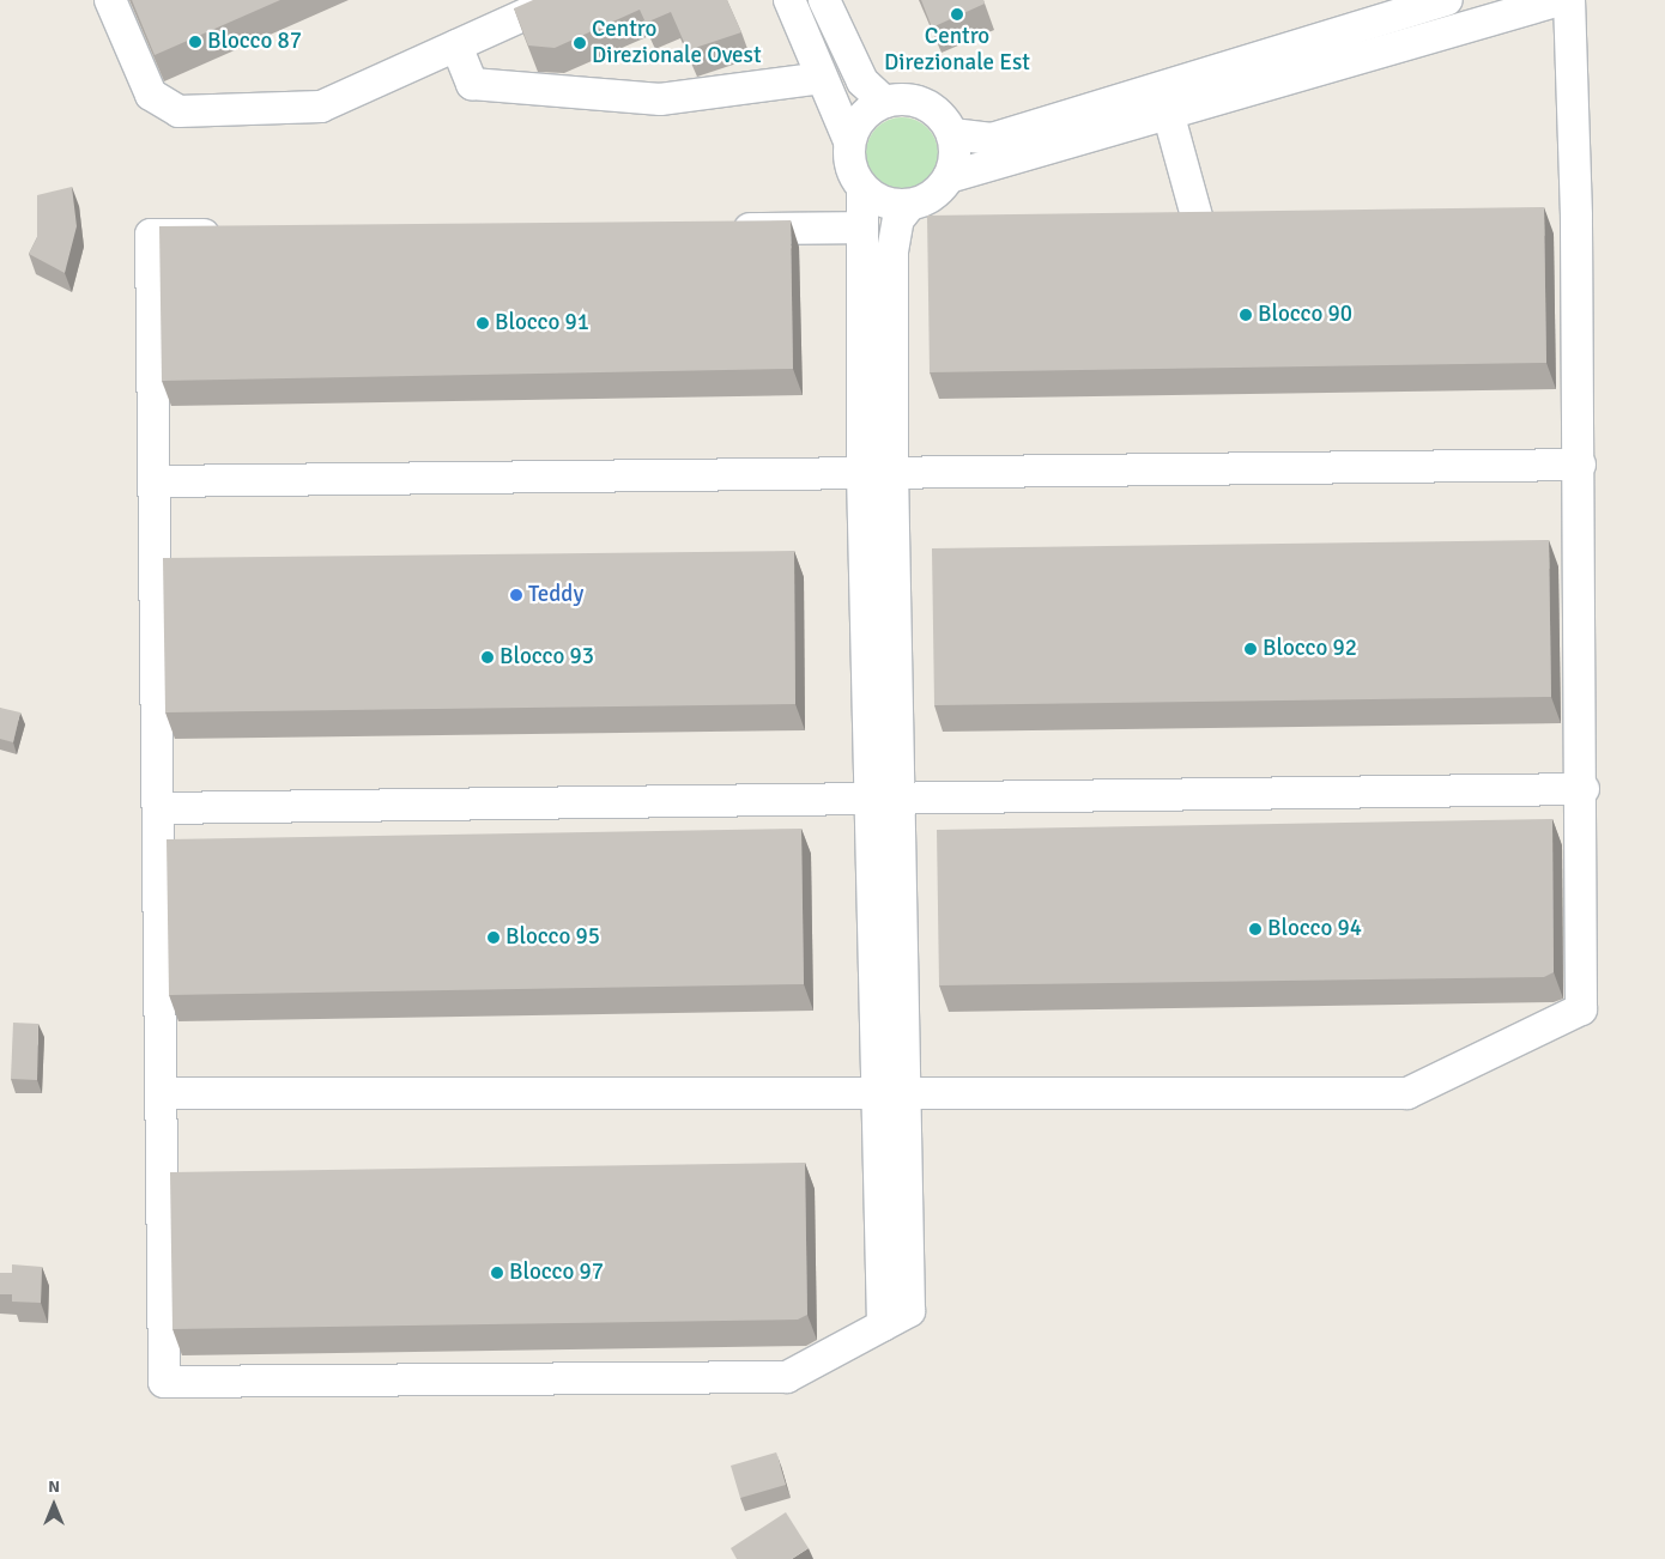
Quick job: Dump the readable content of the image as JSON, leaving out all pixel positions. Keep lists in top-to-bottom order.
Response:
{
  "places": [
    "Centro Direzionale Est",
    "Blocco 87",
    "Centro Direzionale Ovest",
    "Blocco 90",
    "Blocco 91",
    "Teddy",
    "Blocco 92",
    "Blocco 93",
    "Blocco 94",
    "Blocco 95",
    "Blocco 97"
  ],
  "north": "top"
}
